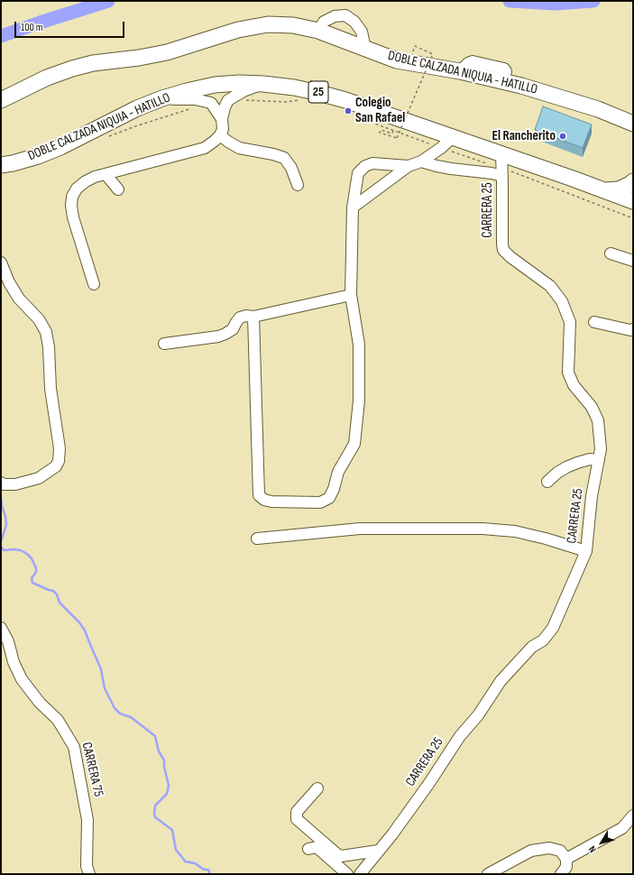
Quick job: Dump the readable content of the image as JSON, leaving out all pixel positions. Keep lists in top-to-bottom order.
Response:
{
  "streets": {
    "highway": ["DOBLE CALZADA NIQUIA - HATILLO", "25"],
    "street": ["CARRERA 25", "CARRERA 75"]
  },
  "crossings": [
    ["DOBLE CALZADA NIQUIA - HATILLO", "CARRERA 25"]
  ],
  "places": ["Colegio San Rafael", "El Rancherito"],
  "scale_bar": "100 m",
  "north": "bottom left"
}
